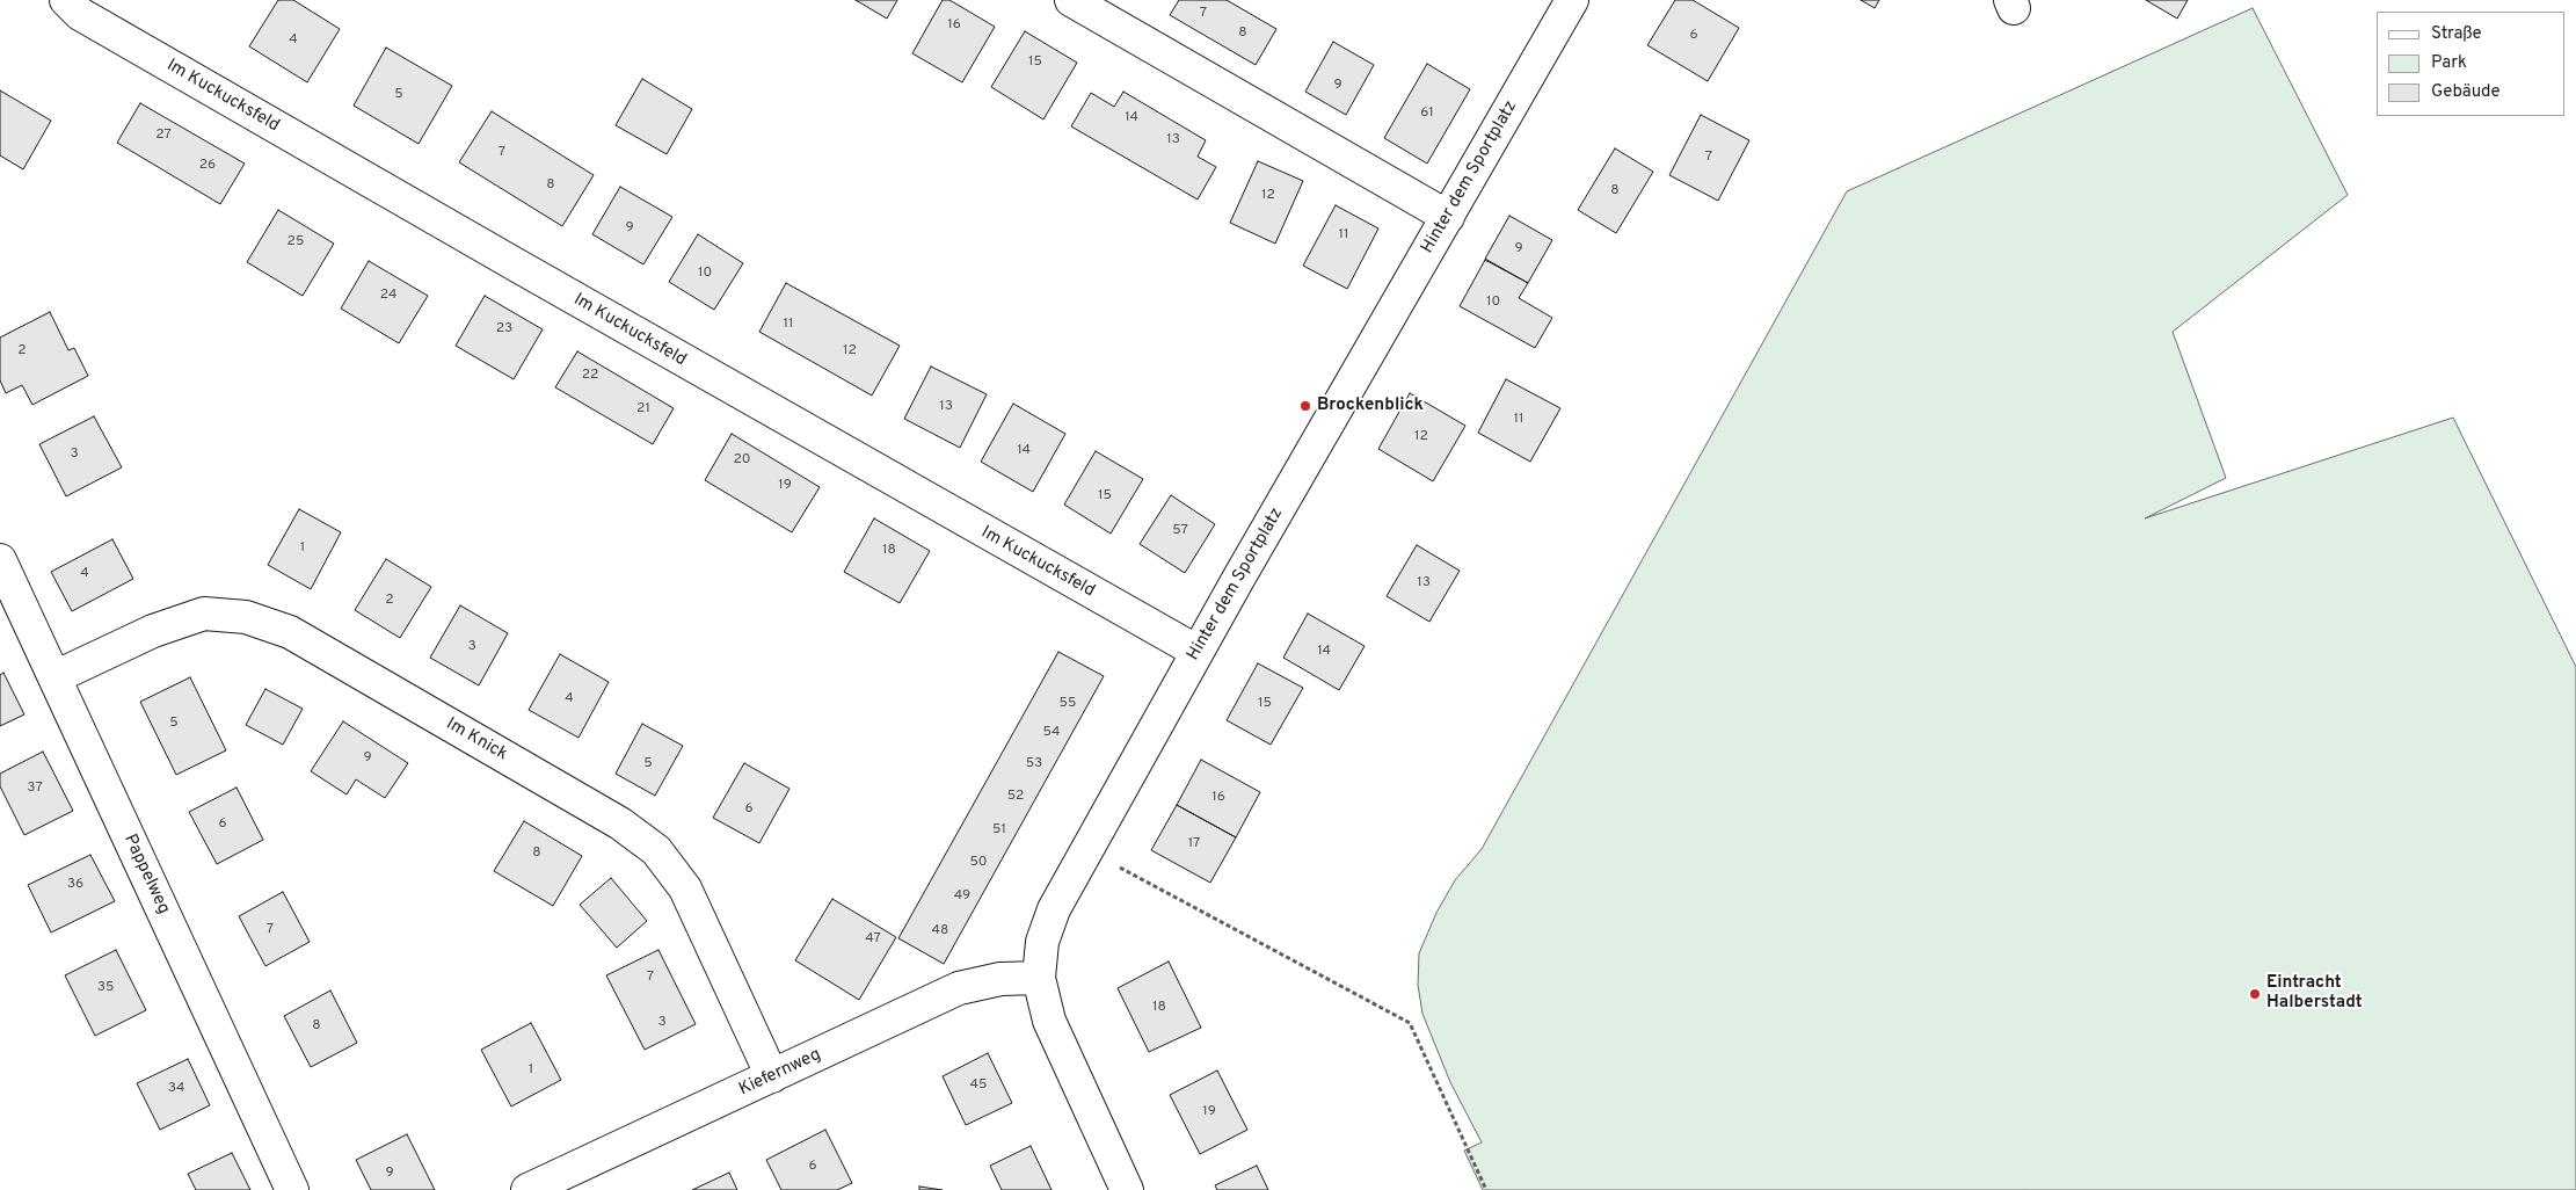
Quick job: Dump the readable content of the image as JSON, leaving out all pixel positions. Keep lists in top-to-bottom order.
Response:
{
  "streets": {
    "street": [
      "Im Kuckucksfeld",
      "Hinter dem Sportplatz",
      "Im Knick",
      "Pappelweg",
      "Kiefernweg"
    ]
  },
  "crossings": [
    ["Im Kuckucksfeld", "Hinter dem Sportplatz"],
    ["Hinter dem Sportplatz", "Kiefernweg"],
    ["Im Knick", "Pappelweg"],
    ["Im Knick", "Kiefernweg"]
  ],
  "places": ["Brockenblick", "Eintracht Halberstadt"],
  "house_numbers": [
    "7",
    "16",
    "8",
    "6",
    "4",
    "15",
    "9",
    "5",
    "61",
    "14",
    "27",
    "13",
    "7",
    "7",
    "26",
    "8",
    "8",
    "12",
    "9",
    "11",
    "25",
    "9",
    "10",
    "24",
    "10",
    "11",
    "23",
    "2",
    "12",
    "22",
    "13",
    "21",
    "11",
    "12",
    "14",
    "3",
    "20",
    "19",
    "15",
    "57",
    "1",
    "18",
    "4",
    "13",
    "2",
    "3",
    "14",
    "4",
    "55",
    "15",
    "5",
    "54",
    "9",
    "5",
    "53",
    "37",
    "52",
    "16",
    "6",
    "6",
    "51",
    "17",
    "8",
    "50",
    "36",
    "49",
    "7",
    "48",
    "47",
    "7",
    "35",
    "18",
    "3",
    "8",
    "1",
    "45",
    "34",
    "19",
    "6",
    "9"
  ],
  "legend": ["Straße", "Park", "Gebäude"]
}
